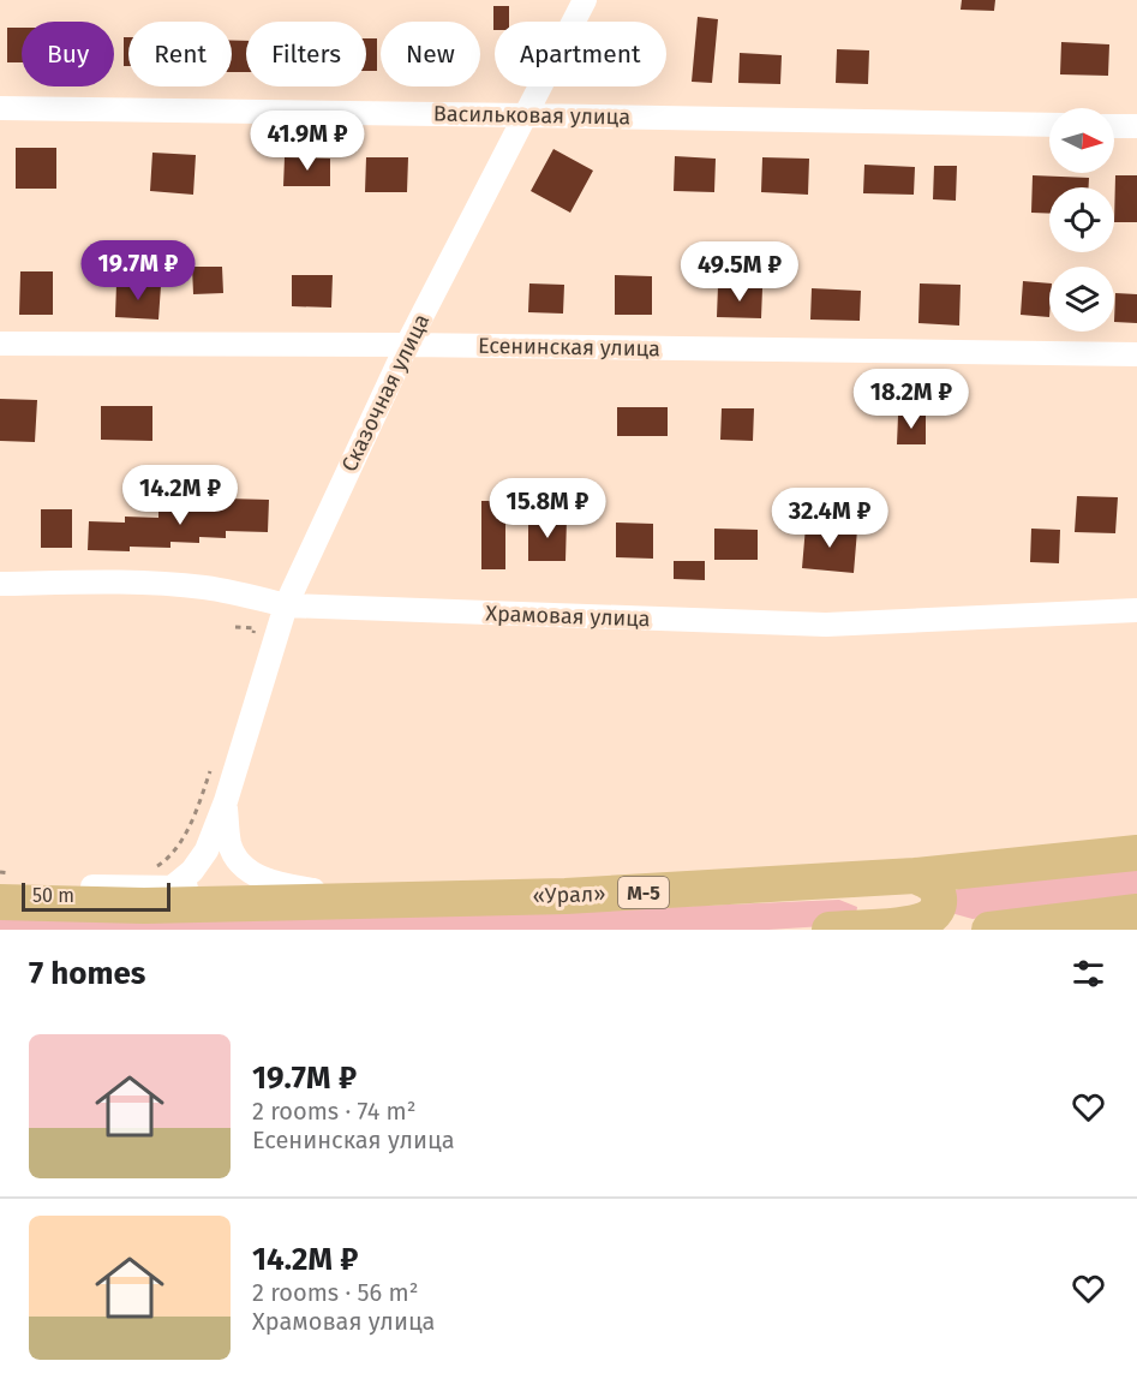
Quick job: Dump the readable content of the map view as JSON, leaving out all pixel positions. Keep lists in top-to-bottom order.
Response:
{
  "streets": {
    "main road": ["М-5", "«Урал»"],
    "street": [
      "Васильковая улица",
      "Есенинская улица",
      "Сказочная улица",
      "Храмовая улица"
    ]
  },
  "crossings": [
    ["Васильковая улица", "Сказочная улица"],
    ["Есенинская улица", "Сказочная улица"],
    ["Сказочная улица", "Храмовая улица"]
  ],
  "scale_bar": "50 m",
  "north": "right",
  "page": {
    "chip": [
      "Buy",
      "Rent",
      "Filters",
      "New",
      "Apartment"
    ],
    "price": [
      "41.9M ₽",
      "19.7M ₽",
      "49.5M ₽",
      "18.2M ₽",
      "14.2M ₽",
      "15.8M ₽",
      "32.4M ₽"
    ],
    "scale": "50 m",
    "heading": "7 homes",
    "list": [
      {
        "name": "19.7M ₽",
        "note": "2 rooms · 74 m² · Есенинская улица"
      },
      {
        "name": "14.2M ₽",
        "note": "2 rooms · 56 m² · Храмовая улица"
      }
    ]
  }
}
